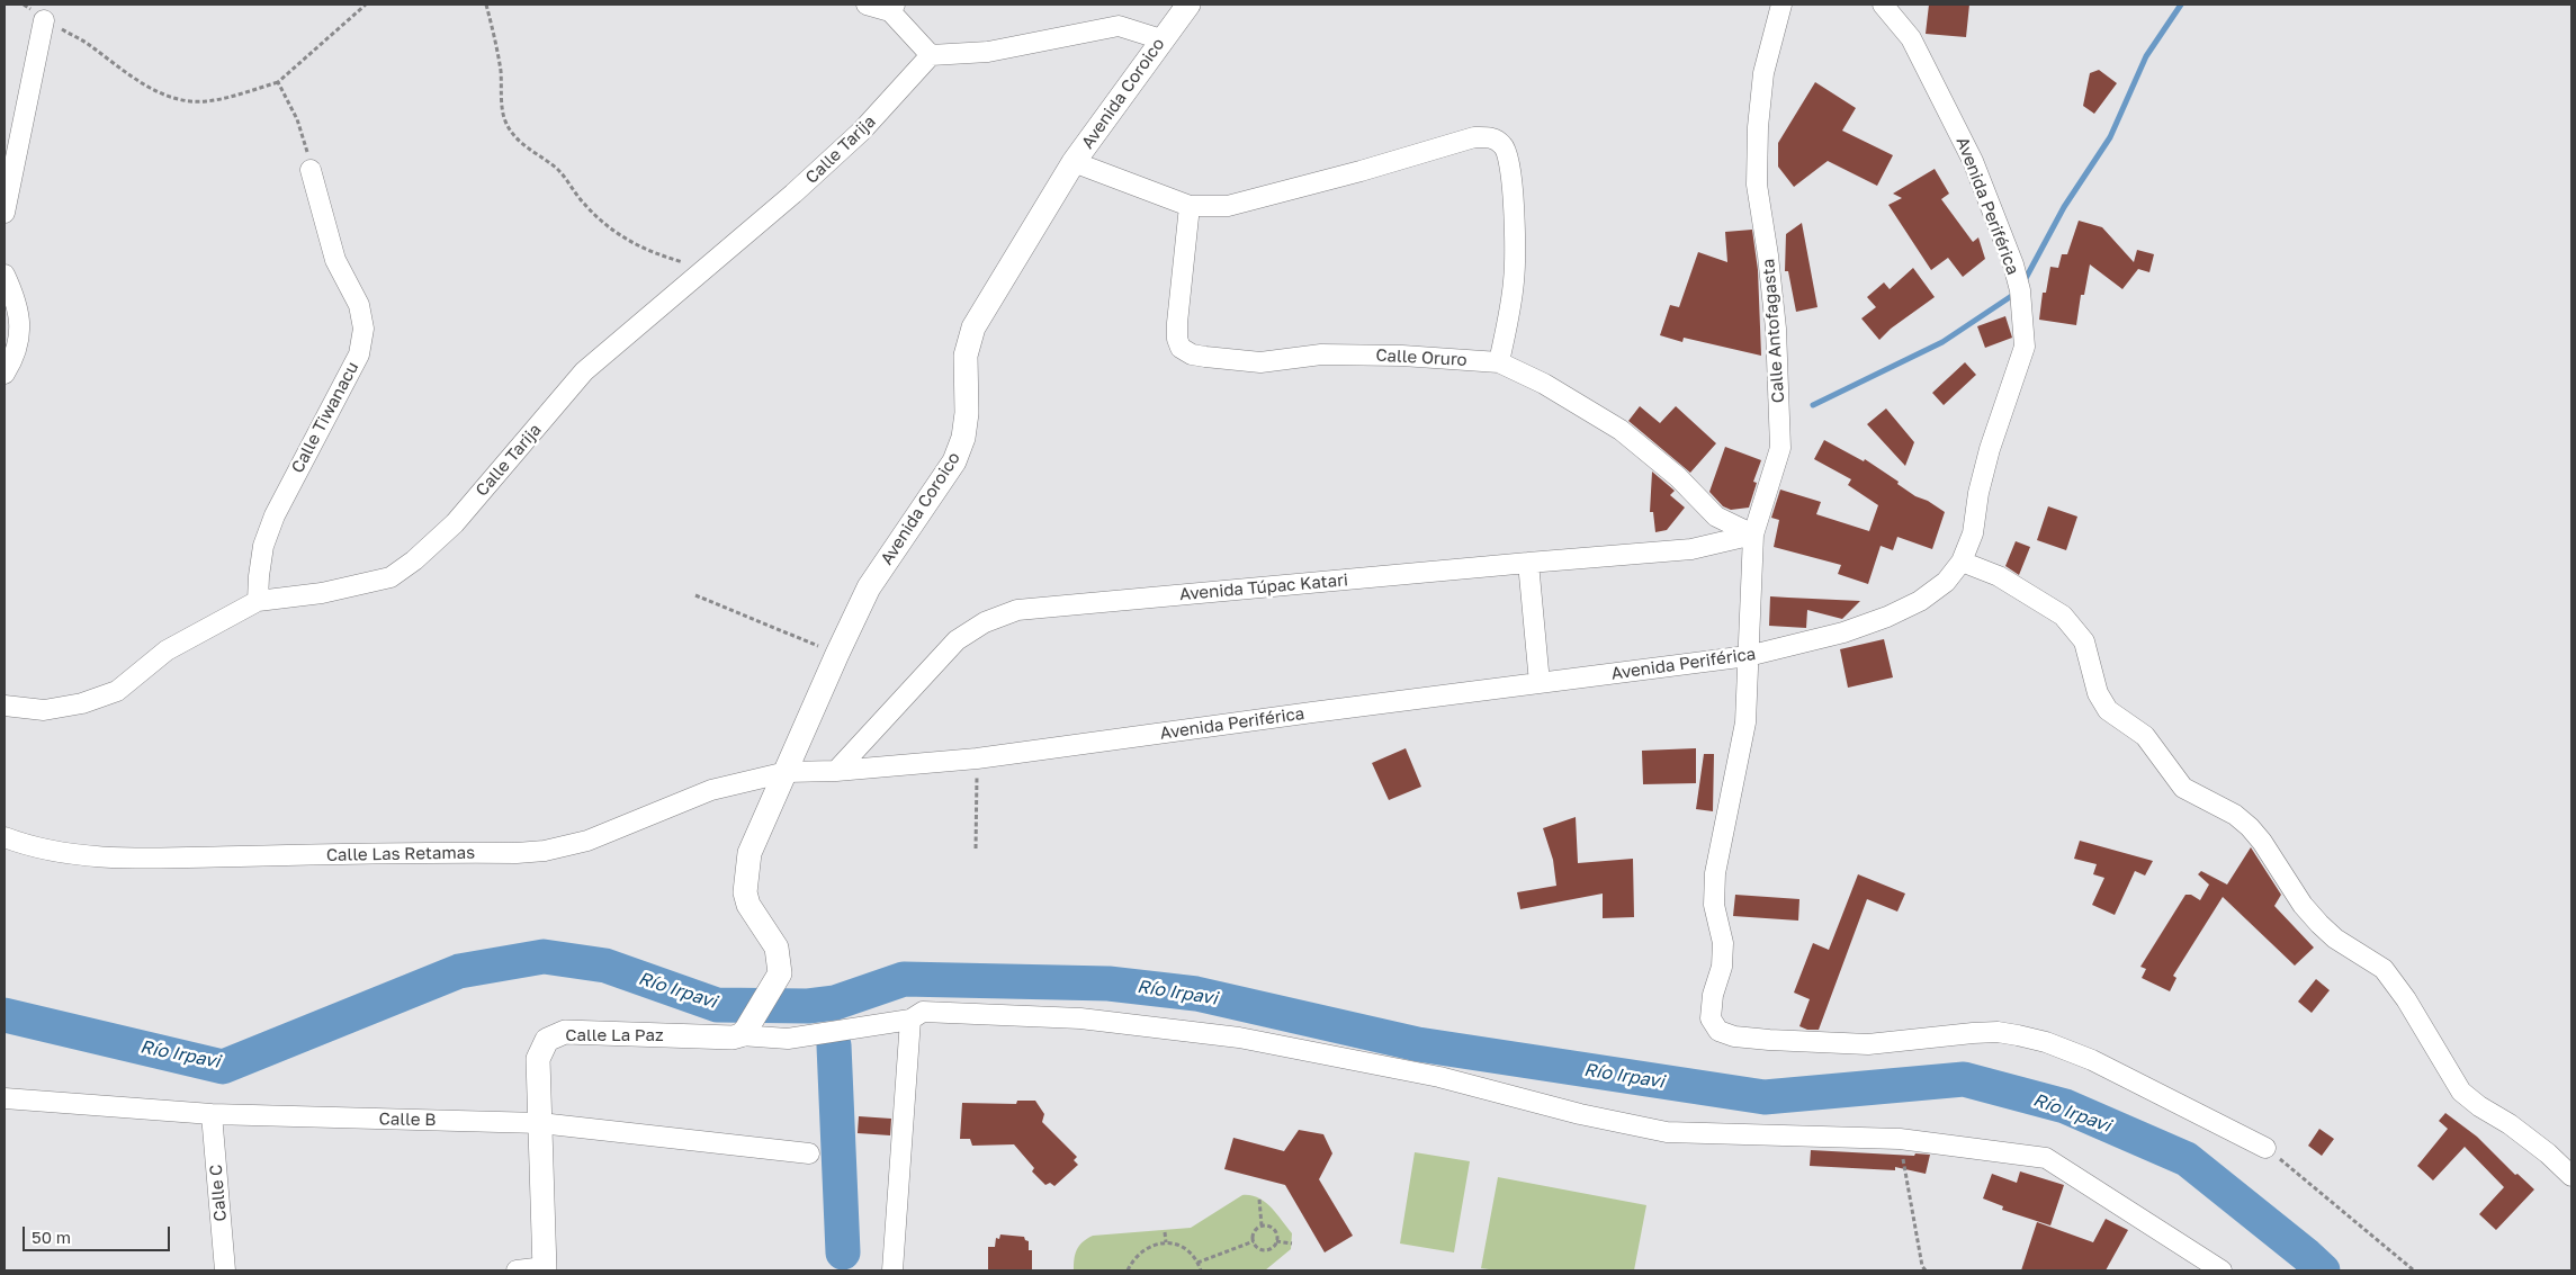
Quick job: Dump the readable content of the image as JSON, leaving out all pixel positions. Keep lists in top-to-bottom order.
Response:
{
  "streets": {
    "main road": ["Avenida Coroico", "Calle La Paz"],
    "street": [
      "Calle Tarija",
      "Avenida Periférica",
      "Calle Antofagasta",
      "Calle Oruro",
      "Calle Tiwanacu",
      "Avenida Túpac Katari",
      "Calle Las Retamas",
      "Calle B",
      "Calle C"
    ]
  },
  "crossings": [
    ["Avenida Coroico", "Avenida Periférica"],
    ["Avenida Coroico", "Calle Las Retamas"],
    ["Avenida Coroico", "Calle La Paz"],
    ["Calle Tarija", "Calle Tiwanacu"],
    ["Avenida Periférica", "Calle Antofagasta"],
    ["Avenida Periférica", "Avenida Túpac Katari"],
    ["Avenida Periférica", "Calle Las Retamas"],
    ["Calle Antofagasta", "Calle Oruro"],
    ["Calle Antofagasta", "Avenida Túpac Katari"],
    ["Calle Oruro", "Avenida Túpac Katari"],
    ["Calle La Paz", "Calle B"],
    ["Calle B", "Calle C"]
  ],
  "water": ["Río Irpavi"],
  "scale_bar": "50 m"
}
